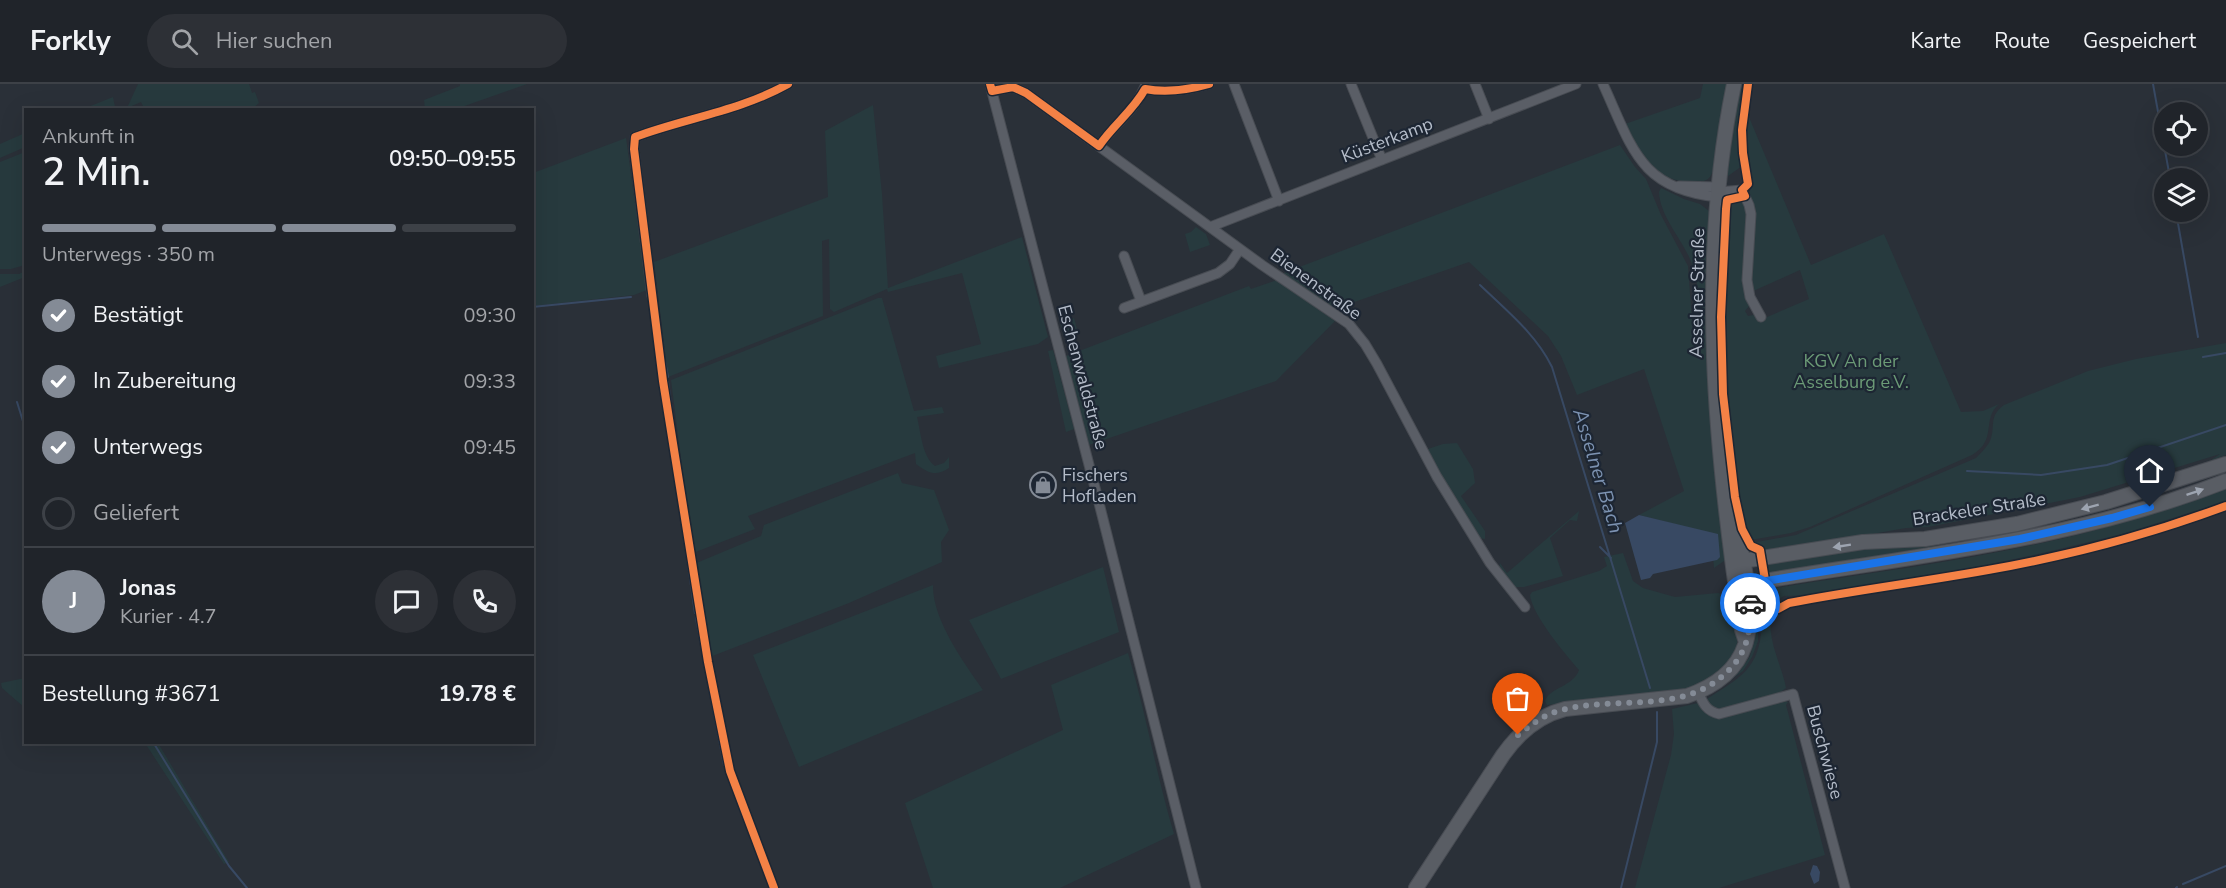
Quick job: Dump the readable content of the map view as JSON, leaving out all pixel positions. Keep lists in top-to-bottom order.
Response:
{
  "streets": {
    "main road": ["Asselner Straße", "Brackeler Straße"],
    "street": [
      "Küsterkamp",
      "Bienenstraße",
      "Eschenwaldstraße",
      "Buschwiese"
    ]
  },
  "crossings": [
    ["Küsterkamp", "Bienenstraße"],
    ["Bienenstraße", "Eschenwaldstraße"],
    ["Asselner Straße", "Brackeler Straße"],
    ["Asselner Straße", "Buschwiese"]
  ],
  "water": ["Asselner Bach"],
  "parks": ["KGV An der Asselburg e.V."],
  "places": {
    "shop": ["Fischers Hofladen"]
  },
  "page": {
    "header": "Forkly",
    "search": "Hier suchen",
    "nav": ["Karte", "Route", "Gespeichert"],
    "heading": ["2 Min.", "Ankunft in", "09:50–09:55"],
    "panel": [
      "Jonas",
      "Kurier · 4.7",
      "Bestellung #3671",
      "19.78 €"
    ],
    "bar": "Unterwegs · 350 m",
    "list": [
      ["Bestätigt", "09:30"],
      ["In Zubereitung", "09:33"],
      ["Unterwegs", "09:45"],
      "Geliefert"
    ],
    "round": "J"
  }
}
